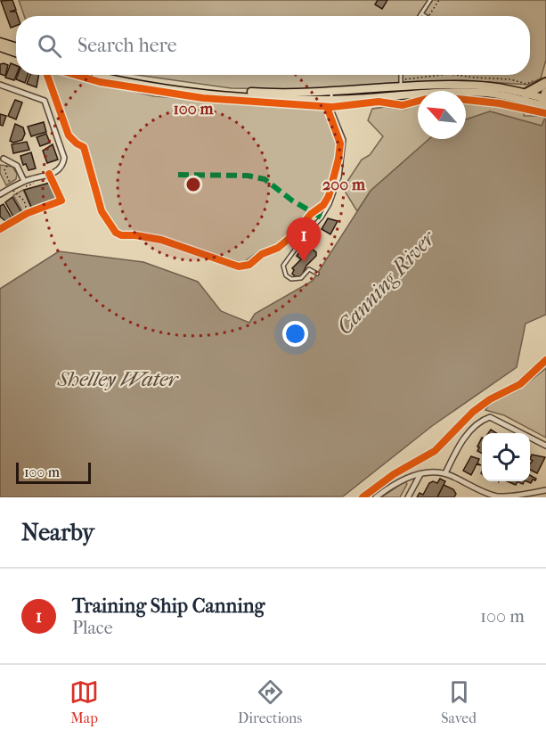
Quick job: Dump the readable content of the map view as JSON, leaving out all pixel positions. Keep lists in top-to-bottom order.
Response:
{
  "water": ["Canning River", "Shelley Water"],
  "scale_bar": "100 m",
  "north": "top left",
  "page": {
    "search": "Search here",
    "pins": "1",
    "scale": "100 m",
    "heading": "Nearby",
    "list": [
      {
        "mark": "1",
        "name": "Training Ship Canning",
        "note": "Place",
        "value": "100 m"
      }
    ],
    "nav": ["Map", "Directions", "Saved"]
  },
  "rings": ["100 m", "200 m"]
}
